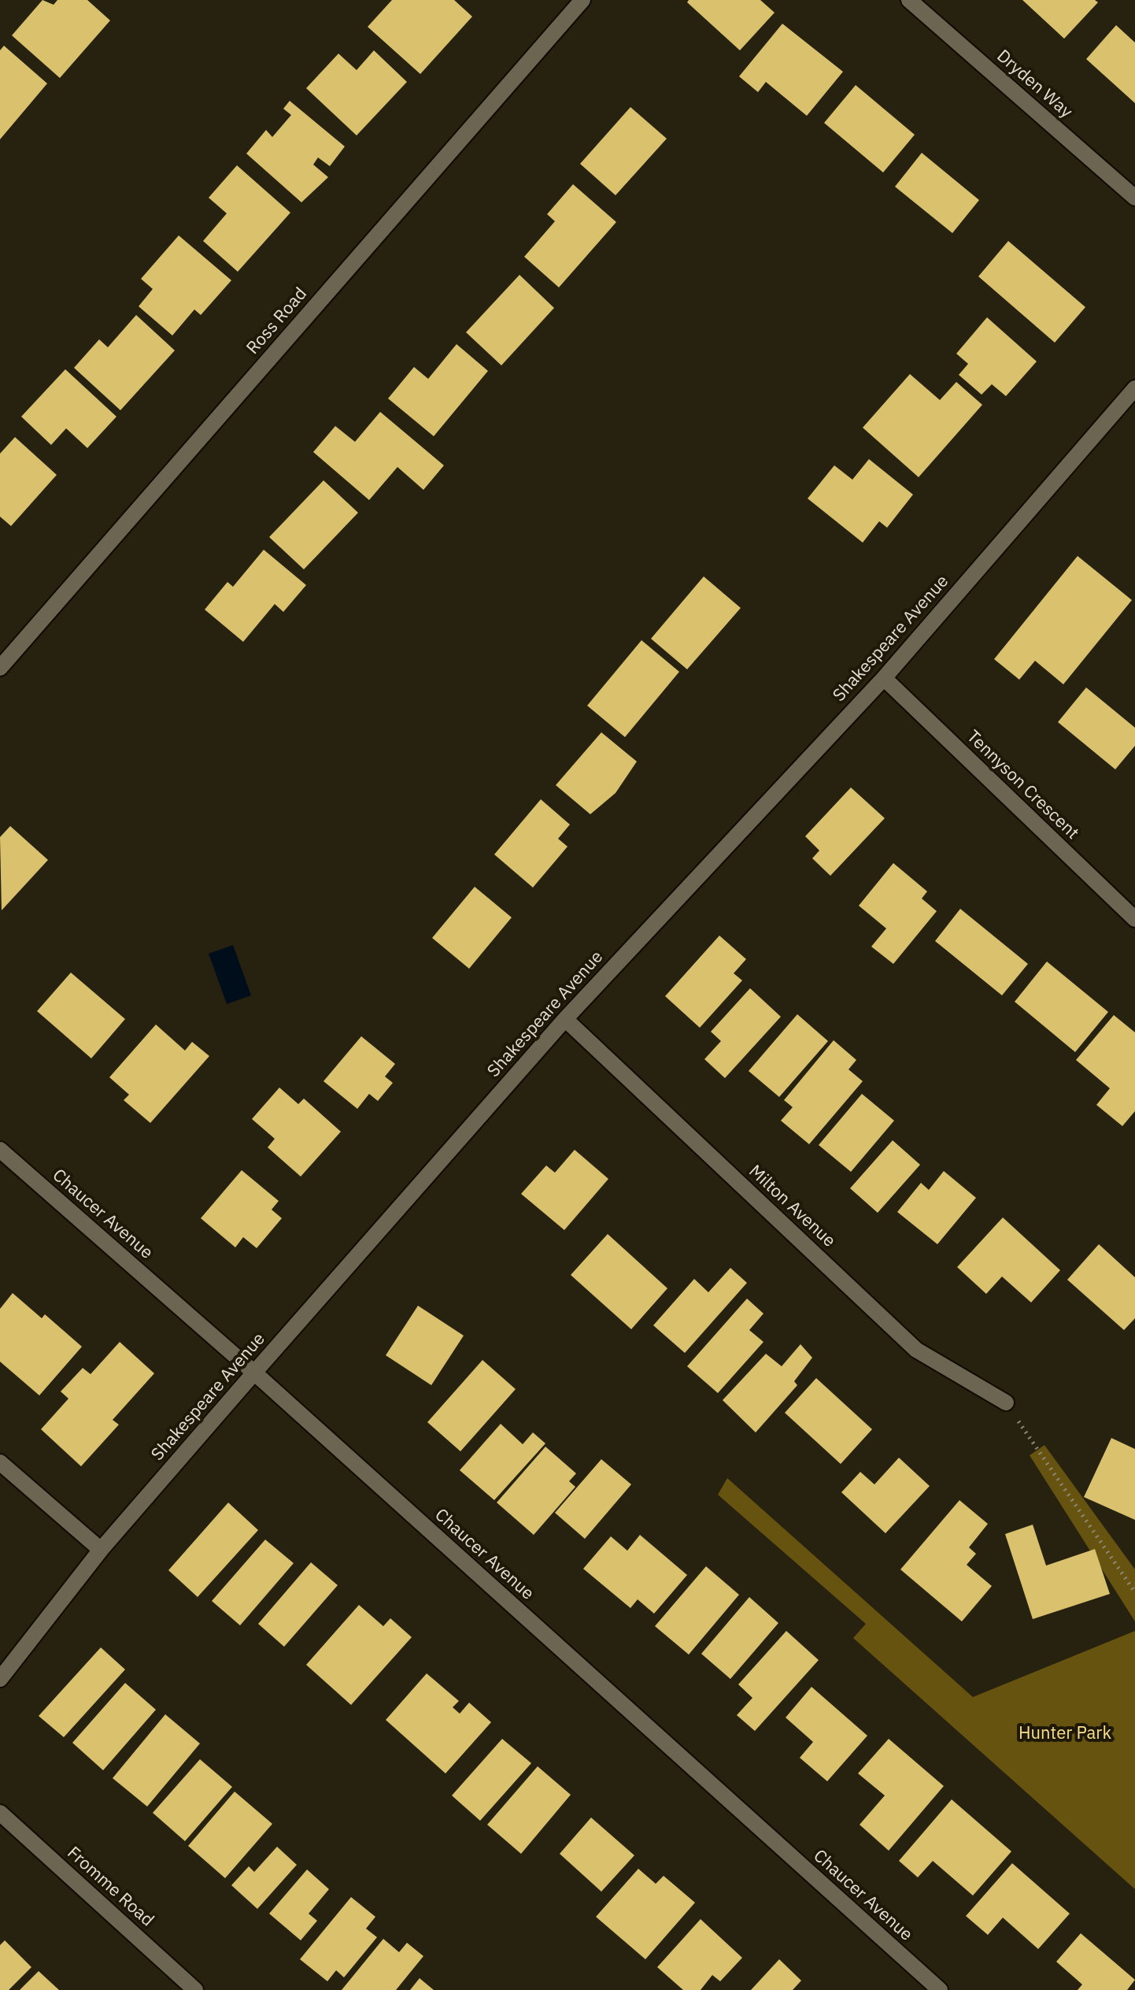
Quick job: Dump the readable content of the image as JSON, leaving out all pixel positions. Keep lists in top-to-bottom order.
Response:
{
  "streets": {
    "street": [
      "Dryden Way",
      "Ross Road",
      "Shakespeare Avenue",
      "Tennyson Crescent",
      "Milton Avenue",
      "Chaucer Avenue",
      "Fromme Road"
    ]
  },
  "crossings": [
    ["Shakespeare Avenue", "Tennyson Crescent"],
    ["Shakespeare Avenue", "Milton Avenue"],
    ["Shakespeare Avenue", "Chaucer Avenue"]
  ],
  "parks": ["Hunter Park"]
}
